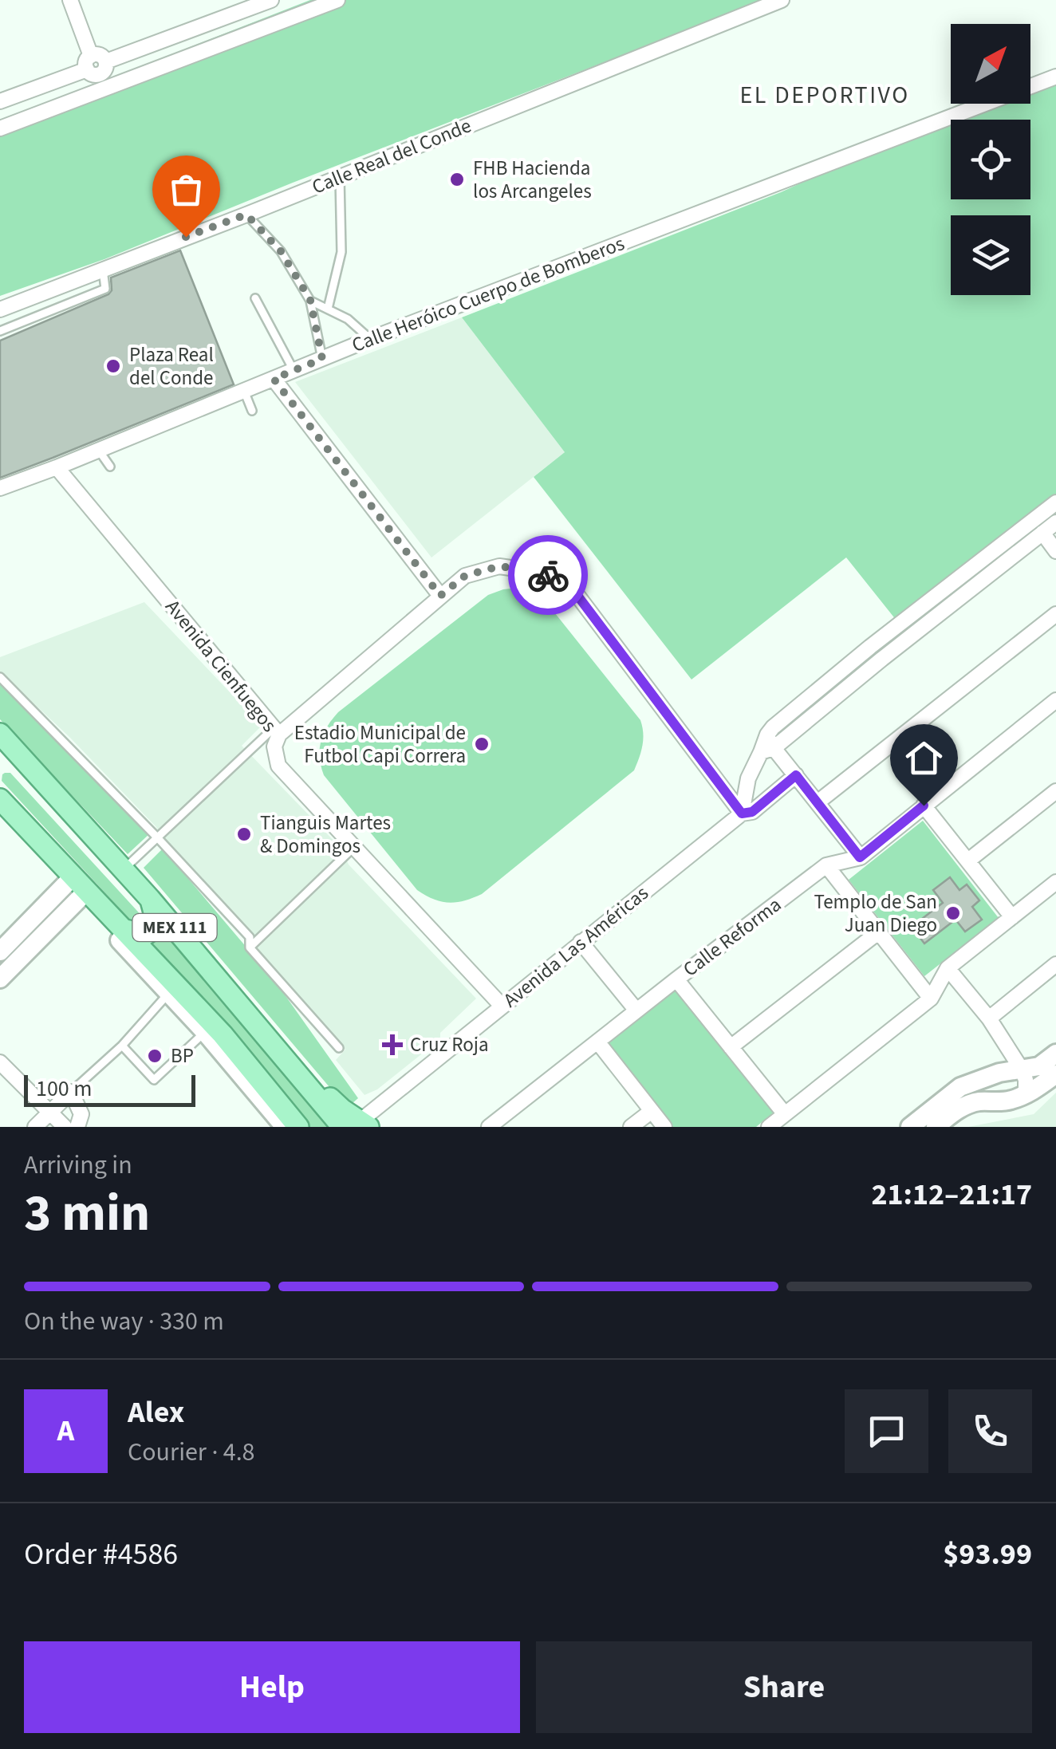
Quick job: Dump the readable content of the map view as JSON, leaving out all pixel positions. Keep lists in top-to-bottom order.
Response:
{
  "streets": {
    "main road": ["MEX 111"],
    "street": [
      "Calle Real del Conde",
      "Calle Heróico Cuerpo de Bomberos",
      "Avenida Cienfuegos",
      "Calle Reforma",
      "Avenida Las Américas"
    ]
  },
  "crossings": [
    ["Calle Heróico Cuerpo de Bomberos", "Avenida Cienfuegos"],
    ["Avenida Cienfuegos", "Avenida Las Américas"],
    ["MEX 111", "Avenida Las Américas"]
  ],
  "districts": ["EL DEPORTIVO"],
  "places": {
    "other": [
      "FHB Hacienda los Arcangeles",
      "Plaza Real del Conde",
      "Estadio Municipal de Futbol Capi Correra",
      "Tianguis Martes & Domingos",
      "Templo de San Juan Diego",
      "BP"
    ],
    "health": ["Cruz Roja"]
  },
  "scale_bar": "100 m",
  "north": "top right",
  "page": {
    "scale": "100 m",
    "heading": ["3 min", "Arriving in", "21:12–21:17"],
    "panel": [
      "Alex",
      "Courier · 4.8",
      "Order #4586",
      "$93.99"
    ],
    "bar": "On the way · 330 m",
    "round": "A",
    "buttons": ["Help", "Share"]
  }
}
